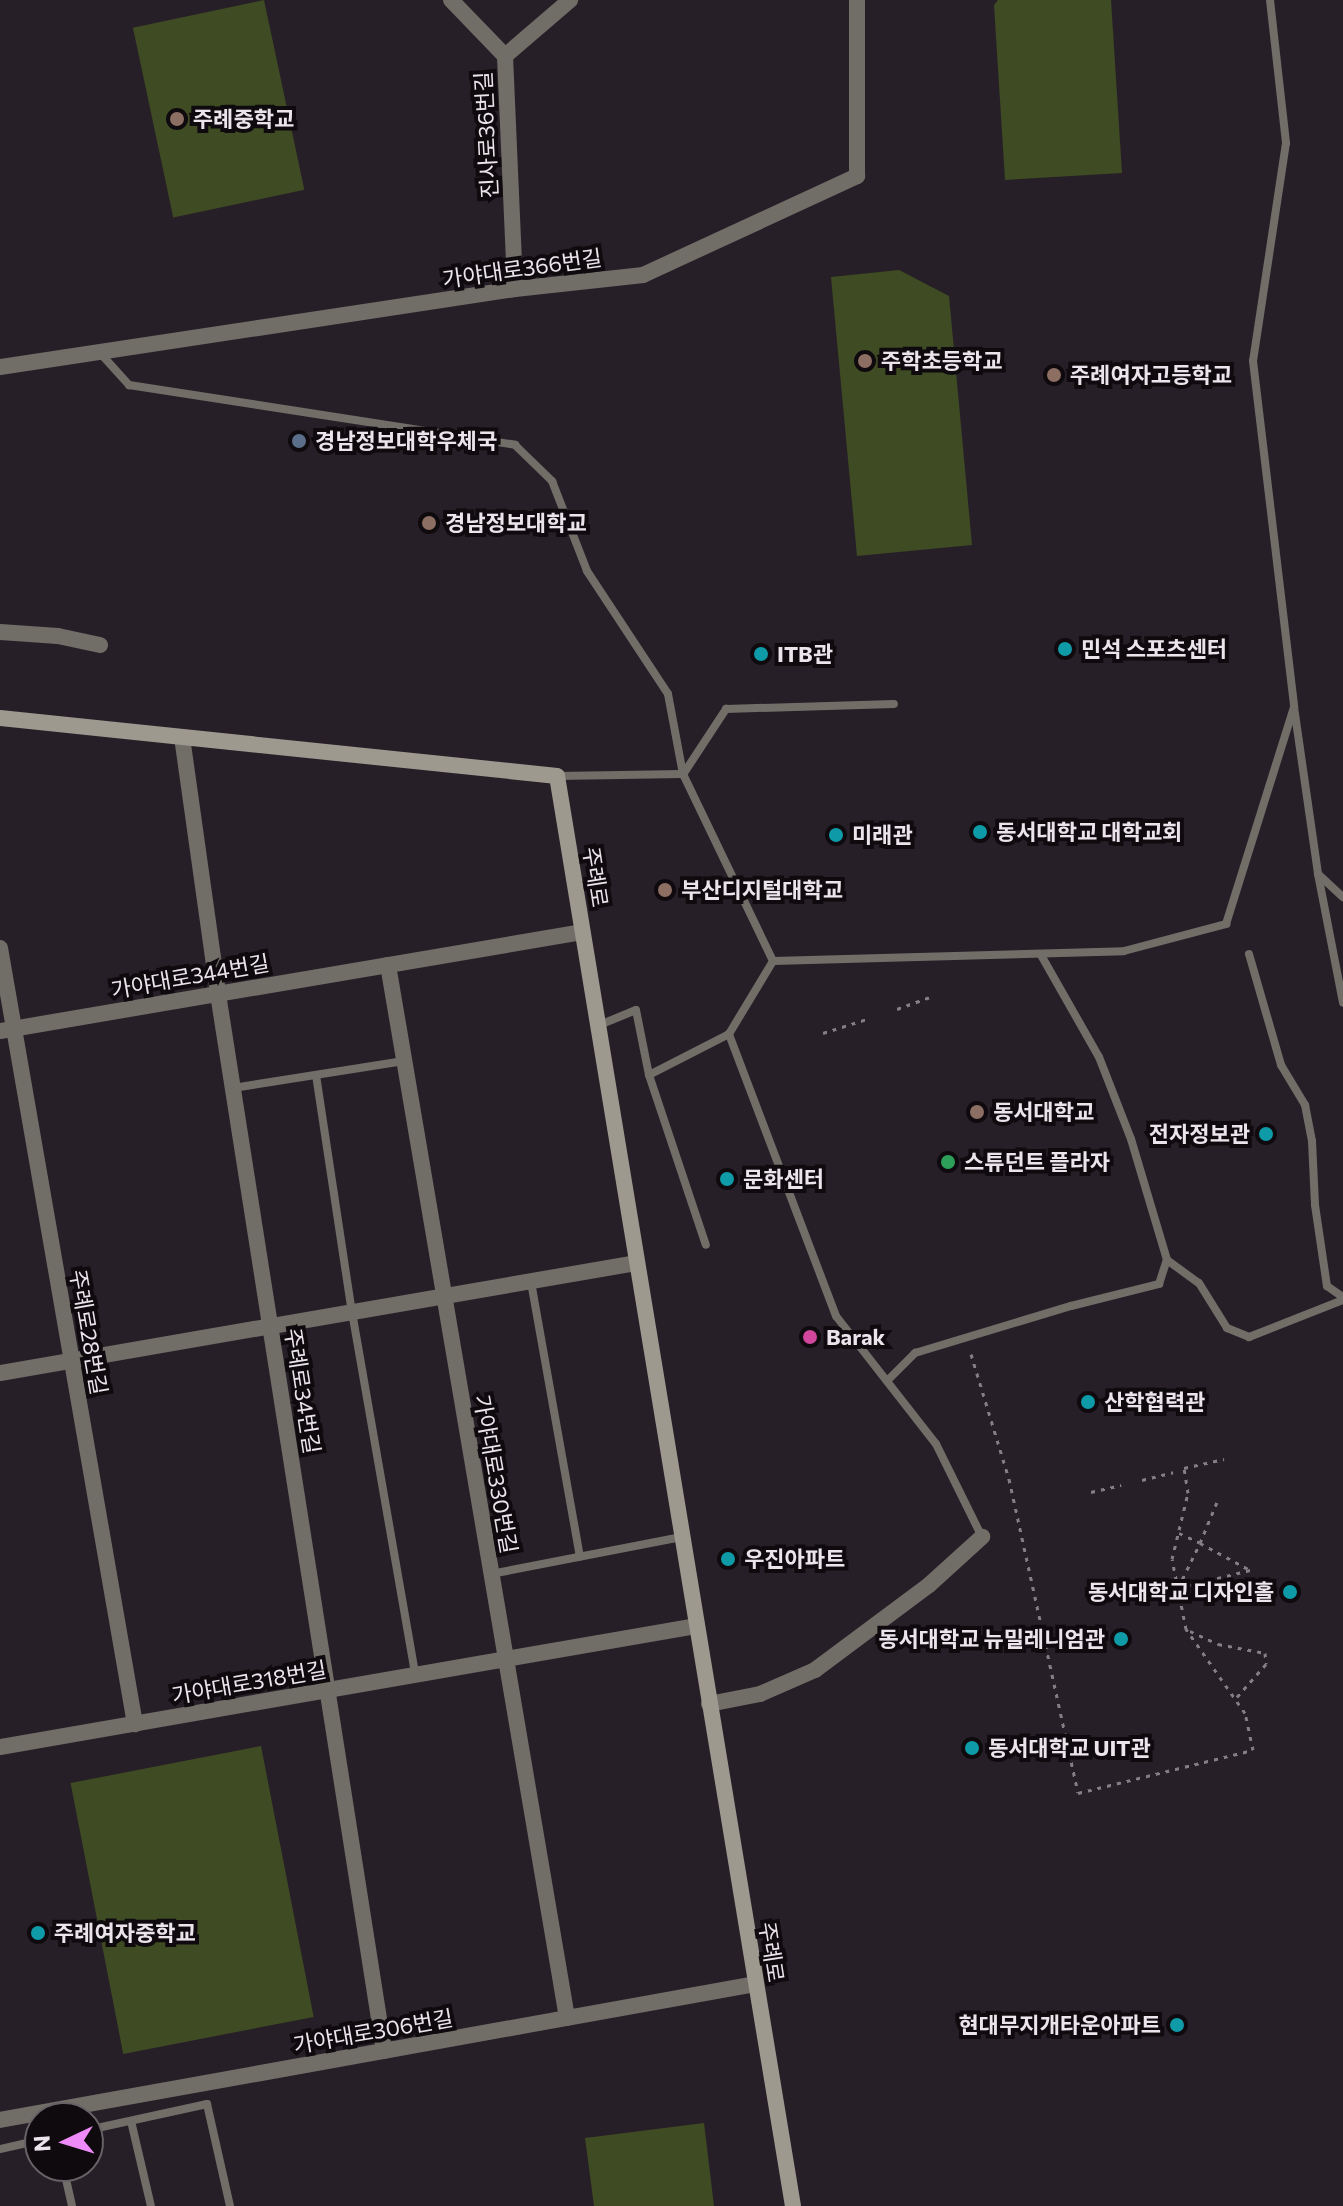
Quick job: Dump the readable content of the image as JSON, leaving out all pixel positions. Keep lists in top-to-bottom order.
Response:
{
  "streets": {
    "street": [
      "진사로36번길",
      "가야대로366번길",
      "주례로",
      "가야대로344번길",
      "주례로28번길",
      "주례로34번길",
      "가야대로330번길",
      "가야대로318번길",
      "가야대로306번길"
    ]
  },
  "crossings": [
    ["진사로36번길", "가야대로366번길"],
    ["주례로", "가야대로344번길"],
    ["주례로", "가야대로318번길"],
    ["주례로", "가야대로306번길"],
    ["가야대로344번길", "주례로28번길"],
    ["가야대로344번길", "주례로34번길"],
    ["주례로28번길", "가야대로318번길"],
    ["주례로34번길", "가야대로318번길"],
    ["주례로34번길", "가야대로306번길"],
    ["가야대로330번길", "가야대로318번길"]
  ],
  "places": [
    "주례중학교",
    "주학초등학교",
    "주례여자고등학교",
    "경남정보대학우체국",
    "경남정보대학교",
    "민석 스포츠센터",
    "ITB관",
    "동서대학교 대학교회",
    "미래관",
    "부산디지털대학교",
    "동서대학교",
    "전자정보관",
    "스튜던트 플라자",
    "문화센터",
    "Barak",
    "산학협력관",
    "우진아파트",
    "동서대학교 디자인홀",
    "동서대학교 뉴밀레니엄관",
    "동서대학교 UIT관",
    "주례여자중학교",
    "현대무지개타운아파트"
  ],
  "north": "left"
}
